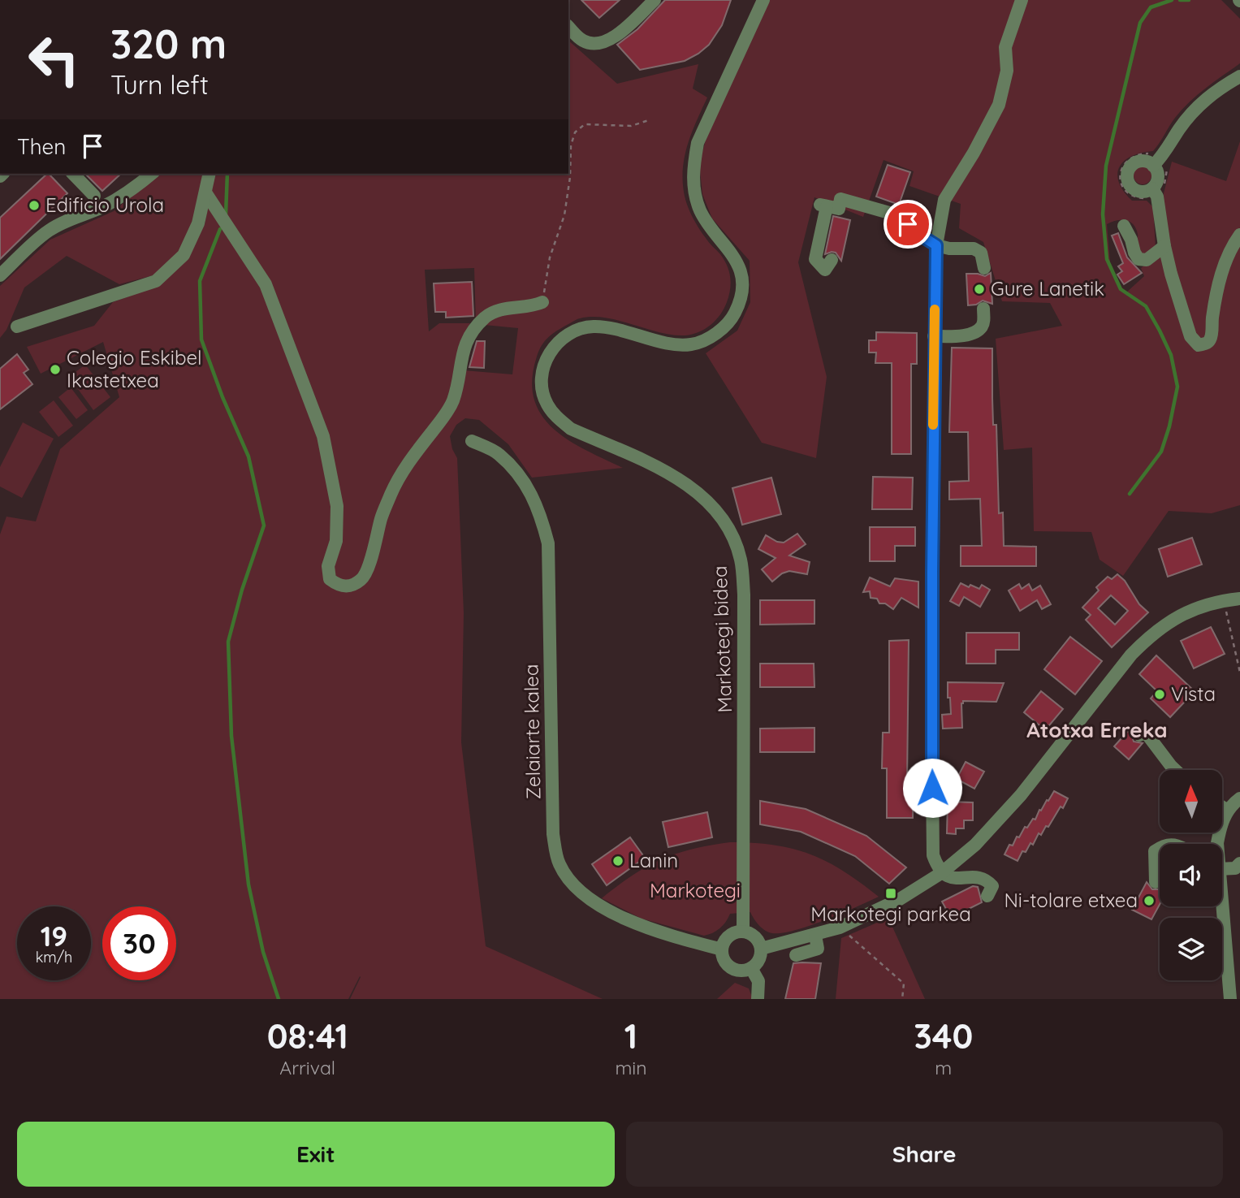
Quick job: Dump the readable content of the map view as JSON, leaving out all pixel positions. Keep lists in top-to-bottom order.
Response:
{
  "streets": {
    "street": ["Markotegi bidea", "Zelaiarte kalea"]
  },
  "crossings": [
    ["Markotegi bidea", "Zelaiarte kalea"]
  ],
  "districts": ["Atotxa Erreka"],
  "parks": ["Markotegi"],
  "places": {
    "other": [
      "Edificio Urola",
      "Gure Lanetik",
      "Colegio Eskibel Ikastetxea",
      "Vista",
      "Lanin",
      "Ni-tolare etxea"
    ],
    "transit": ["Markotegi parkea"]
  },
  "north": "top",
  "page": {
    "turn": ["320 m", "Turn left"],
    "then": "Then",
    "speed": "19 km/h",
    "limit": "30",
    "eta": [
      "08:41",
      "Arrival",
      "1",
      "min",
      "340",
      "m"
    ],
    "buttons": ["Exit", "Share"]
  }
}
